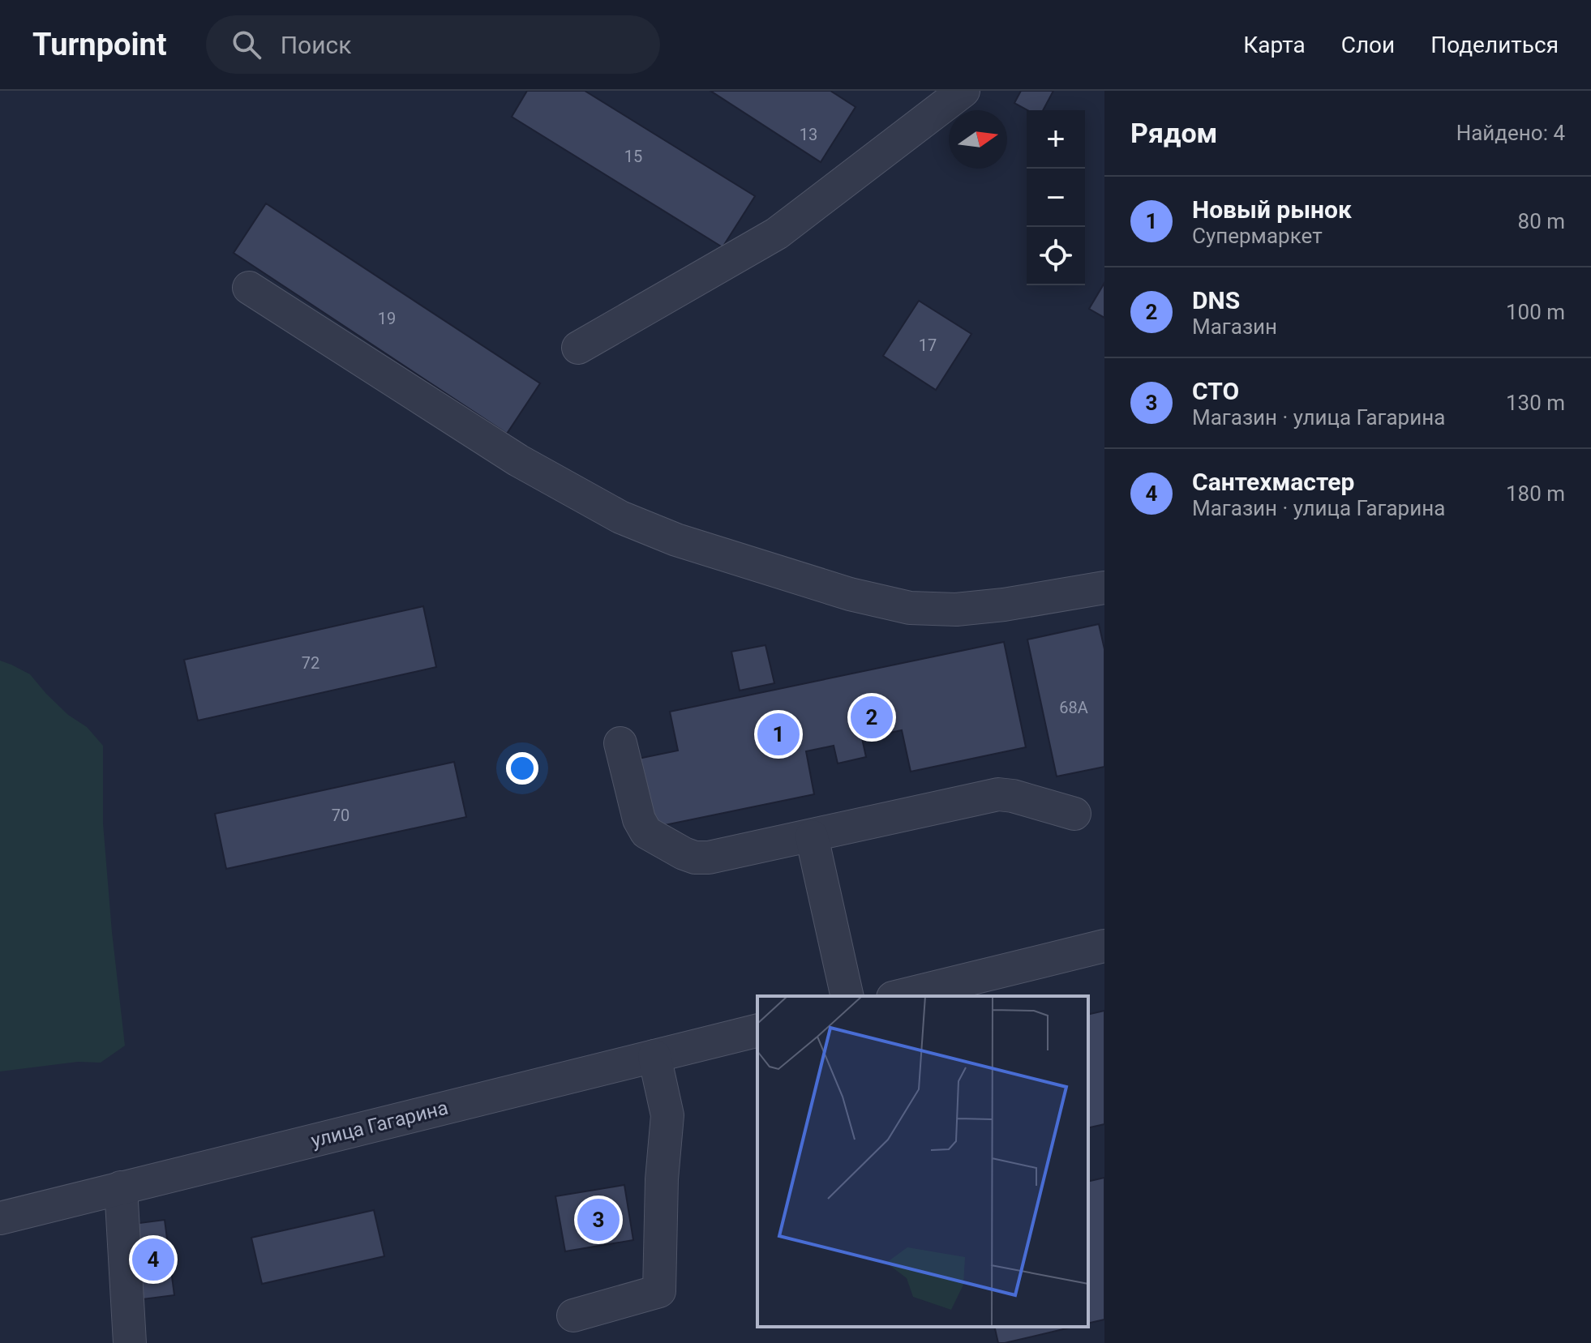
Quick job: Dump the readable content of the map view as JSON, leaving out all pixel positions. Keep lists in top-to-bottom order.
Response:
{
  "streets": {
    "street": ["улица Гагарина"]
  },
  "house_numbers": [
    "13",
    "15",
    "19",
    "17",
    "72",
    "68А",
    "70"
  ],
  "north": "right",
  "page": {
    "header": "Turnpoint",
    "search": "Поиск",
    "nav": ["Карта", "Слои", "Поделиться"],
    "heading": ["Рядом", "Найдено: 4"],
    "map_buttons": ["+", "−"],
    "list": [
      {
        "mark": "1",
        "name": "Новый рынок",
        "note": "Супермаркет",
        "value": "80 m"
      },
      {
        "mark": "2",
        "name": "DNS",
        "note": "Магазин",
        "value": "100 m"
      },
      {
        "mark": "3",
        "name": "СТО",
        "note": "Магазин · улица Гагарина",
        "value": "130 m"
      },
      {
        "mark": "4",
        "name": "Сантехмастер",
        "note": "Магазин · улица Гагарина",
        "value": "180 m"
      }
    ],
    "pins": [
      "2",
      "1",
      "3",
      "4"
    ]
  }
}
